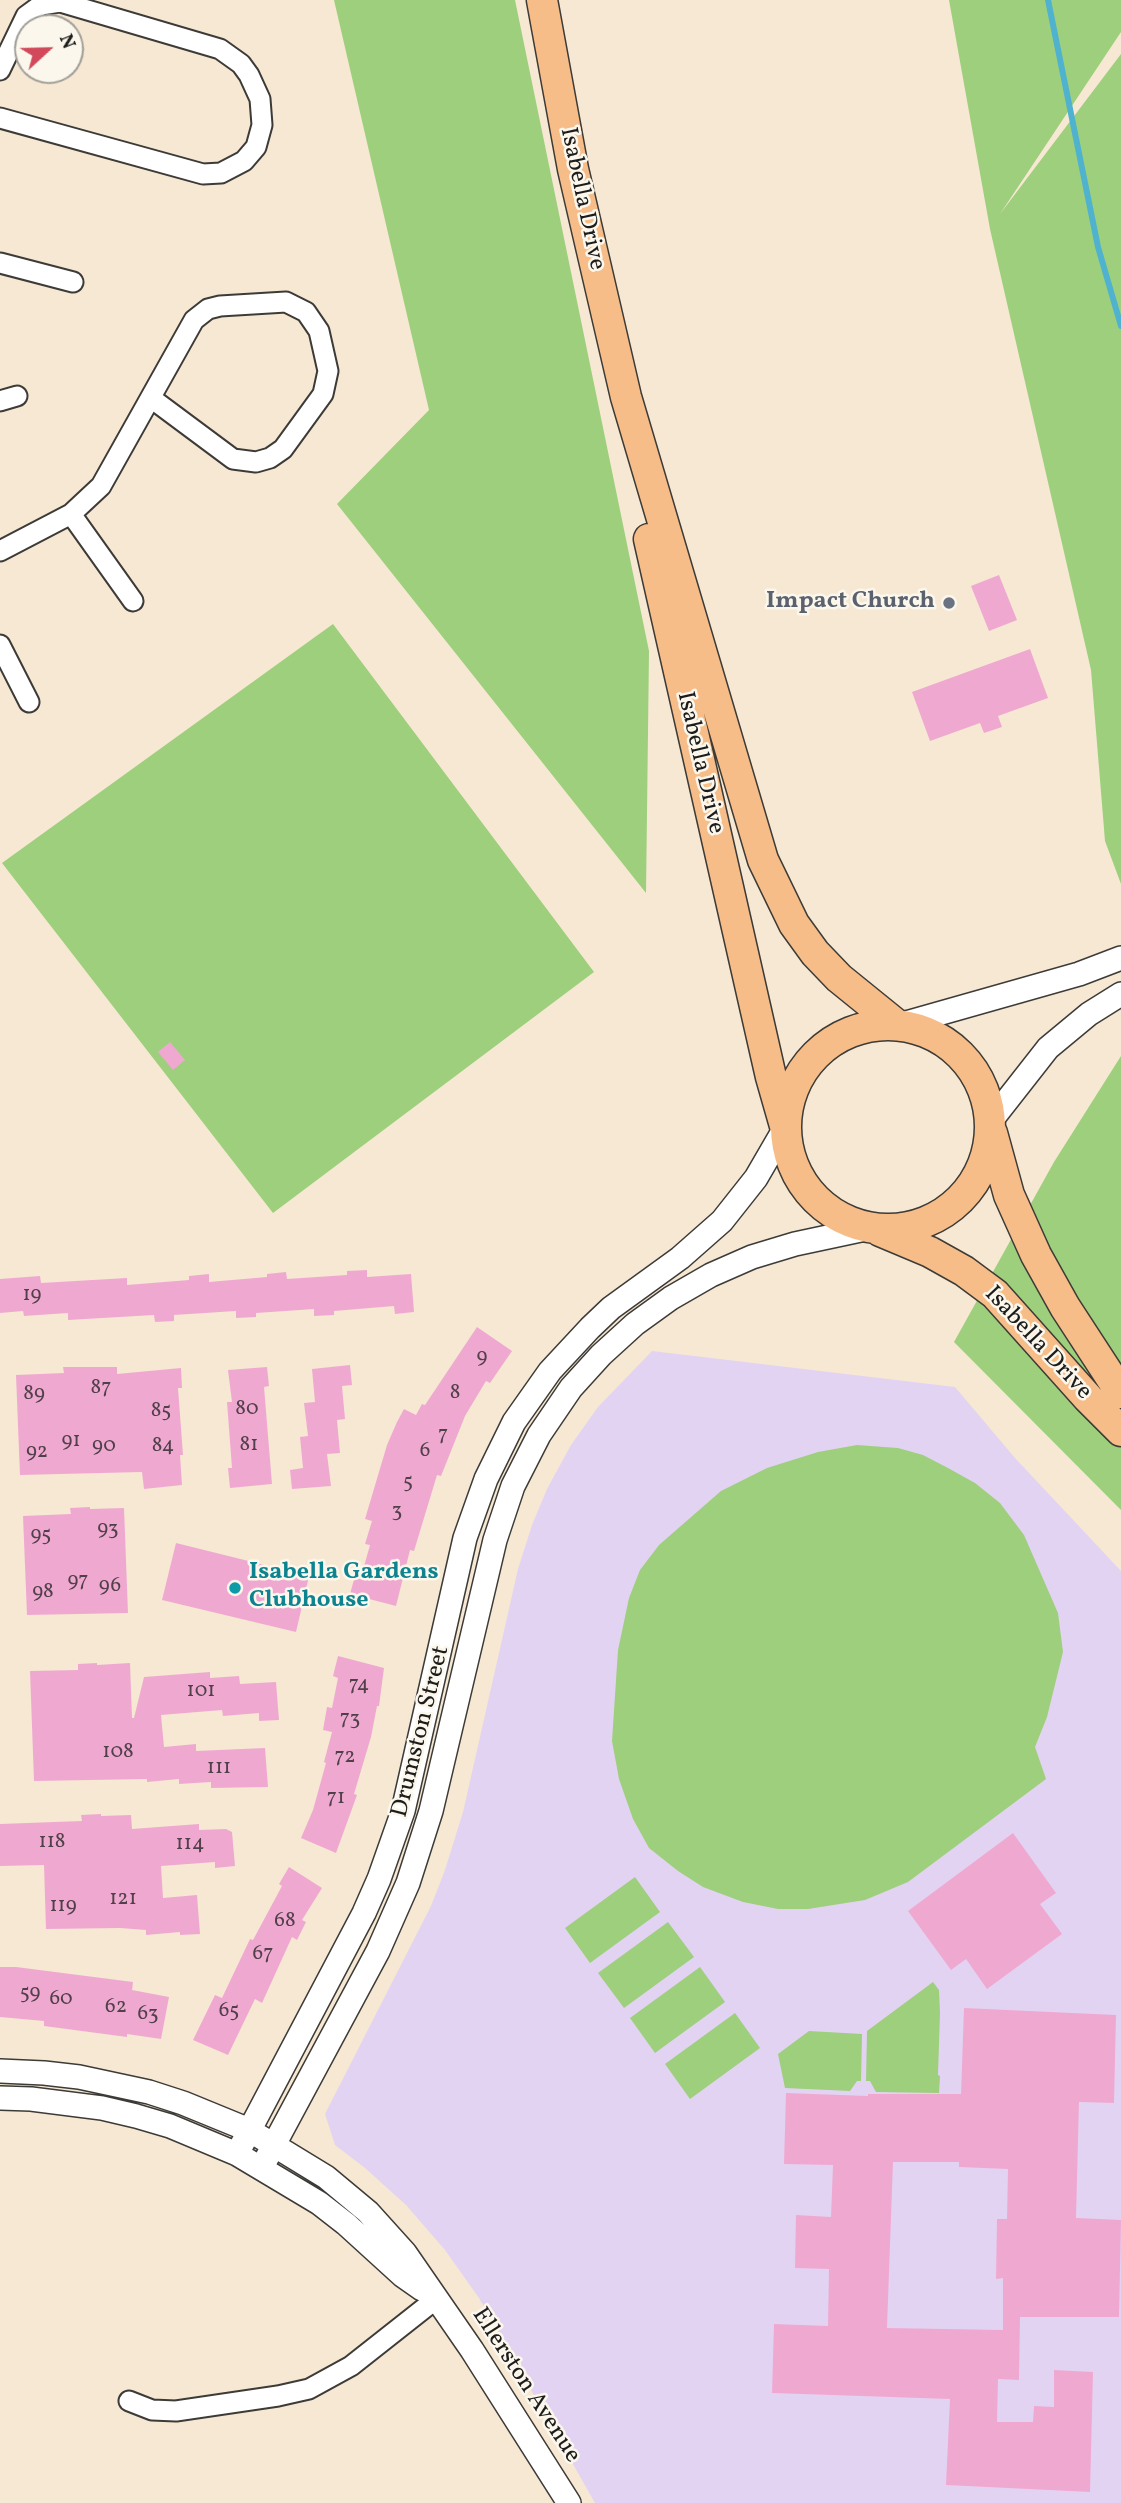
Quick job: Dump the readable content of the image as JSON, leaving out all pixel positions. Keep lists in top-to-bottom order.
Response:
{
  "streets": {
    "main road": ["Isabella Drive"],
    "street": ["Drumston Street", "Ellerston Avenue"]
  },
  "crossings": [
    ["Isabella Drive", "Drumston Street"],
    ["Drumston Street", "Ellerston Avenue"]
  ],
  "places": ["Impact Church", "Isabella Gardens Clubhouse"],
  "house_numbers": [
    "19",
    "9",
    "87",
    "8",
    "89",
    "80",
    "85",
    "7",
    "91",
    "81",
    "90",
    "84",
    "6",
    "92",
    "5",
    "3",
    "93",
    "95",
    "97",
    "96",
    "98",
    "74",
    "101",
    "73",
    "108",
    "72",
    "111",
    "71",
    "118",
    "114",
    "121",
    "119",
    "68",
    "67",
    "59",
    "60",
    "62",
    "65",
    "63"
  ],
  "north": "right"
}
